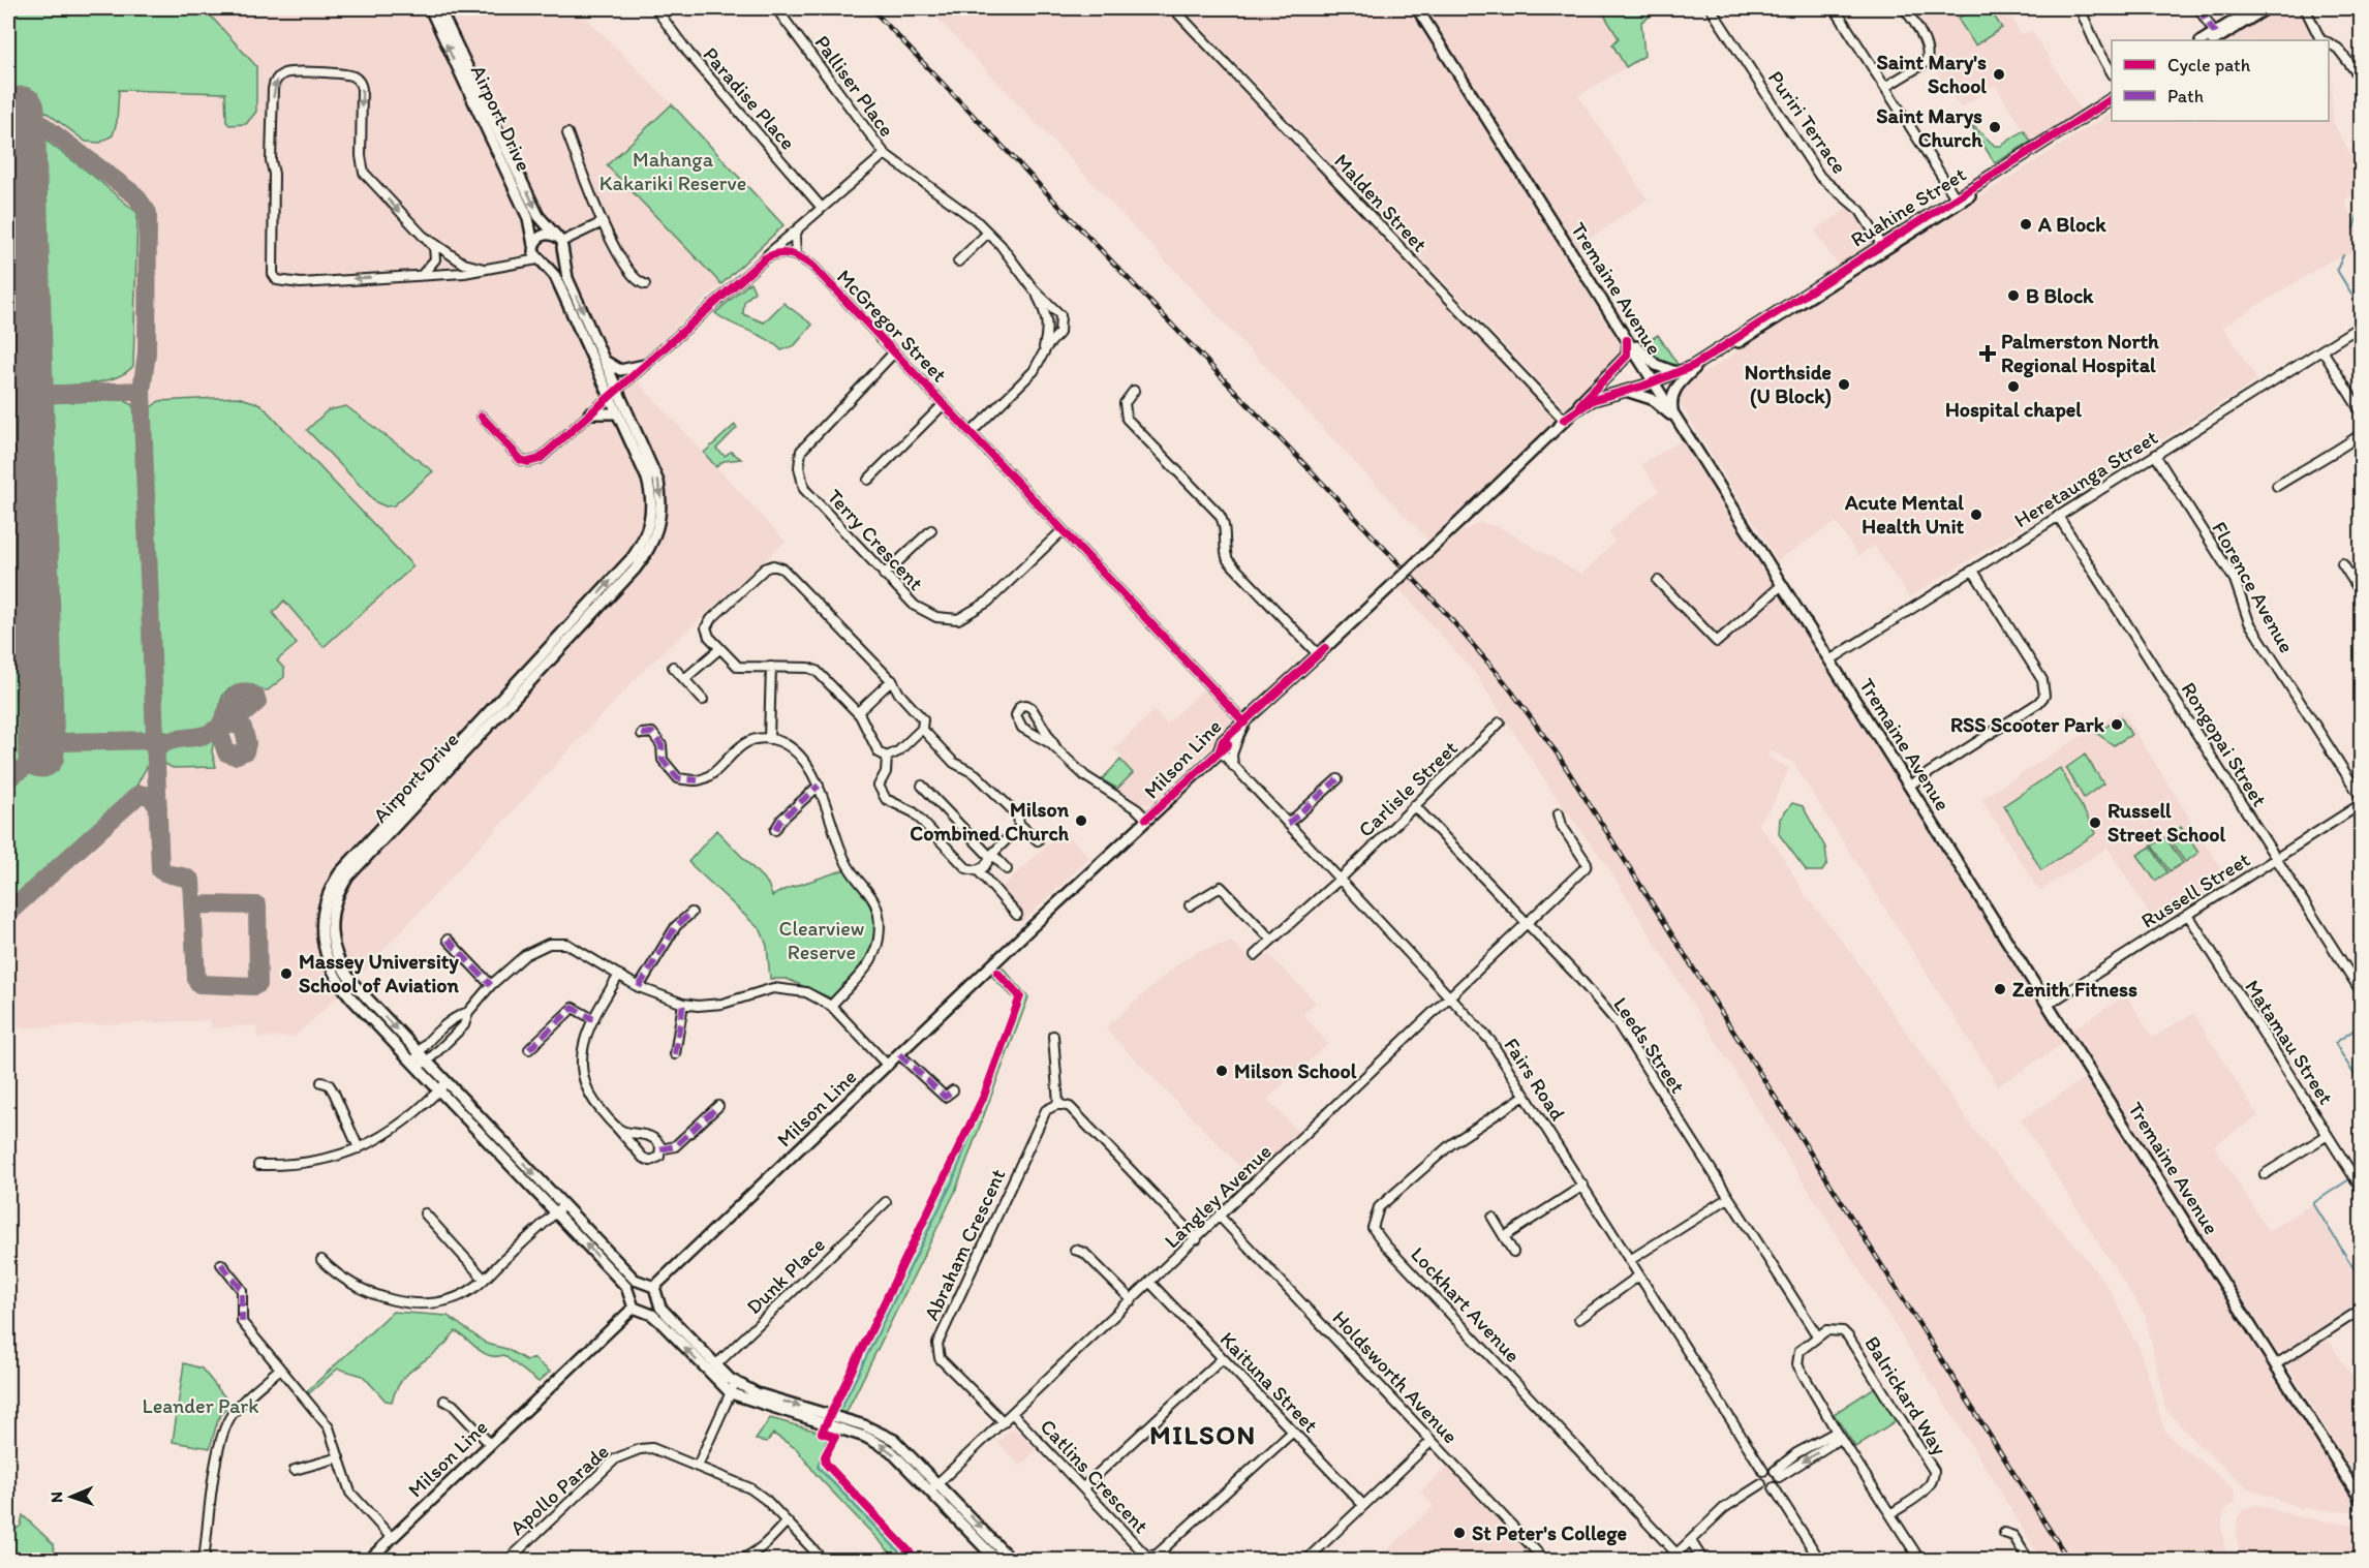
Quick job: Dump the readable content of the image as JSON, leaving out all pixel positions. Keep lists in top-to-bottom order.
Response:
{
  "streets": {
    "main road": [
      "Airport Drive",
      "Ruahine Street",
      "Tremaine Avenue",
      "Milson Line"
    ],
    "street": [
      "Palliser Place",
      "Paradise Place",
      "Puriri Terrace",
      "Malden Street",
      "McGregor Street",
      "Heretaunga Street",
      "Terry Crescent",
      "Florence Avenue",
      "Rongopai Street",
      "Carlisle Street",
      "Russell Street",
      "Matamau Street",
      "Leeds Street",
      "Fairs Road",
      "Langley Avenue",
      "Abraham Crescent",
      "Dunk Place",
      "Lockhart Avenue",
      "Holdsworth Avenue",
      "Kaituna Street",
      "Balrickard Way",
      "Catlins Crescent",
      "Apollo Parade"
    ]
  },
  "crossings": [
    ["Airport Drive", "Milson Line"],
    ["Puriri Terrace", "Ruahine Street"],
    ["Malden Street", "Milson Line"],
    ["Ruahine Street", "Tremaine Avenue"],
    ["Ruahine Street", "Milson Line"],
    ["Tremaine Avenue", "Heretaunga Street"],
    ["Tremaine Avenue", "Milson Line"],
    ["Tremaine Avenue", "Russell Street"],
    ["McGregor Street", "Terry Crescent"],
    ["McGregor Street", "Milson Line"],
    ["Heretaunga Street", "Florence Avenue"],
    ["Heretaunga Street", "Rongopai Street"],
    ["Rongopai Street", "Russell Street"],
    ["Milson Line", "Fairs Road"],
    ["Carlisle Street", "Leeds Street"],
    ["Carlisle Street", "Fairs Road"],
    ["Russell Street", "Matamau Street"],
    ["Leeds Street", "Langley Avenue"],
    ["Leeds Street", "Balrickard Way"],
    ["Fairs Road", "Langley Avenue"],
    ["Fairs Road", "Lockhart Avenue"],
    ["Langley Avenue", "Abraham Crescent"],
    ["Langley Avenue", "Holdsworth Avenue"],
    ["Langley Avenue", "Kaituna Street"],
    ["Langley Avenue", "Catlins Crescent"],
    ["Kaituna Street", "Catlins Crescent"]
  ],
  "districts": ["MILSON"],
  "parks": ["Mahanga Kakariki Reserve", "Clearview Reserve", "Leander Park"],
  "places": {
    "other": [
      "Saint Mary's School",
      "Saint Marys Church",
      "A Block",
      "B Block",
      "Northside (U Block)",
      "Hospital chapel",
      "Acute Mental Health Unit",
      "RSS Scooter Park",
      "Milson Combined Church",
      "Russell Street School",
      "Massey University School of Aviation",
      "Zenith Fitness",
      "Milson School",
      "St Peter's College"
    ],
    "health": ["Palmerston North Regional Hospital"]
  },
  "legend": ["Cycle path", "Path"],
  "north": "left"
}
